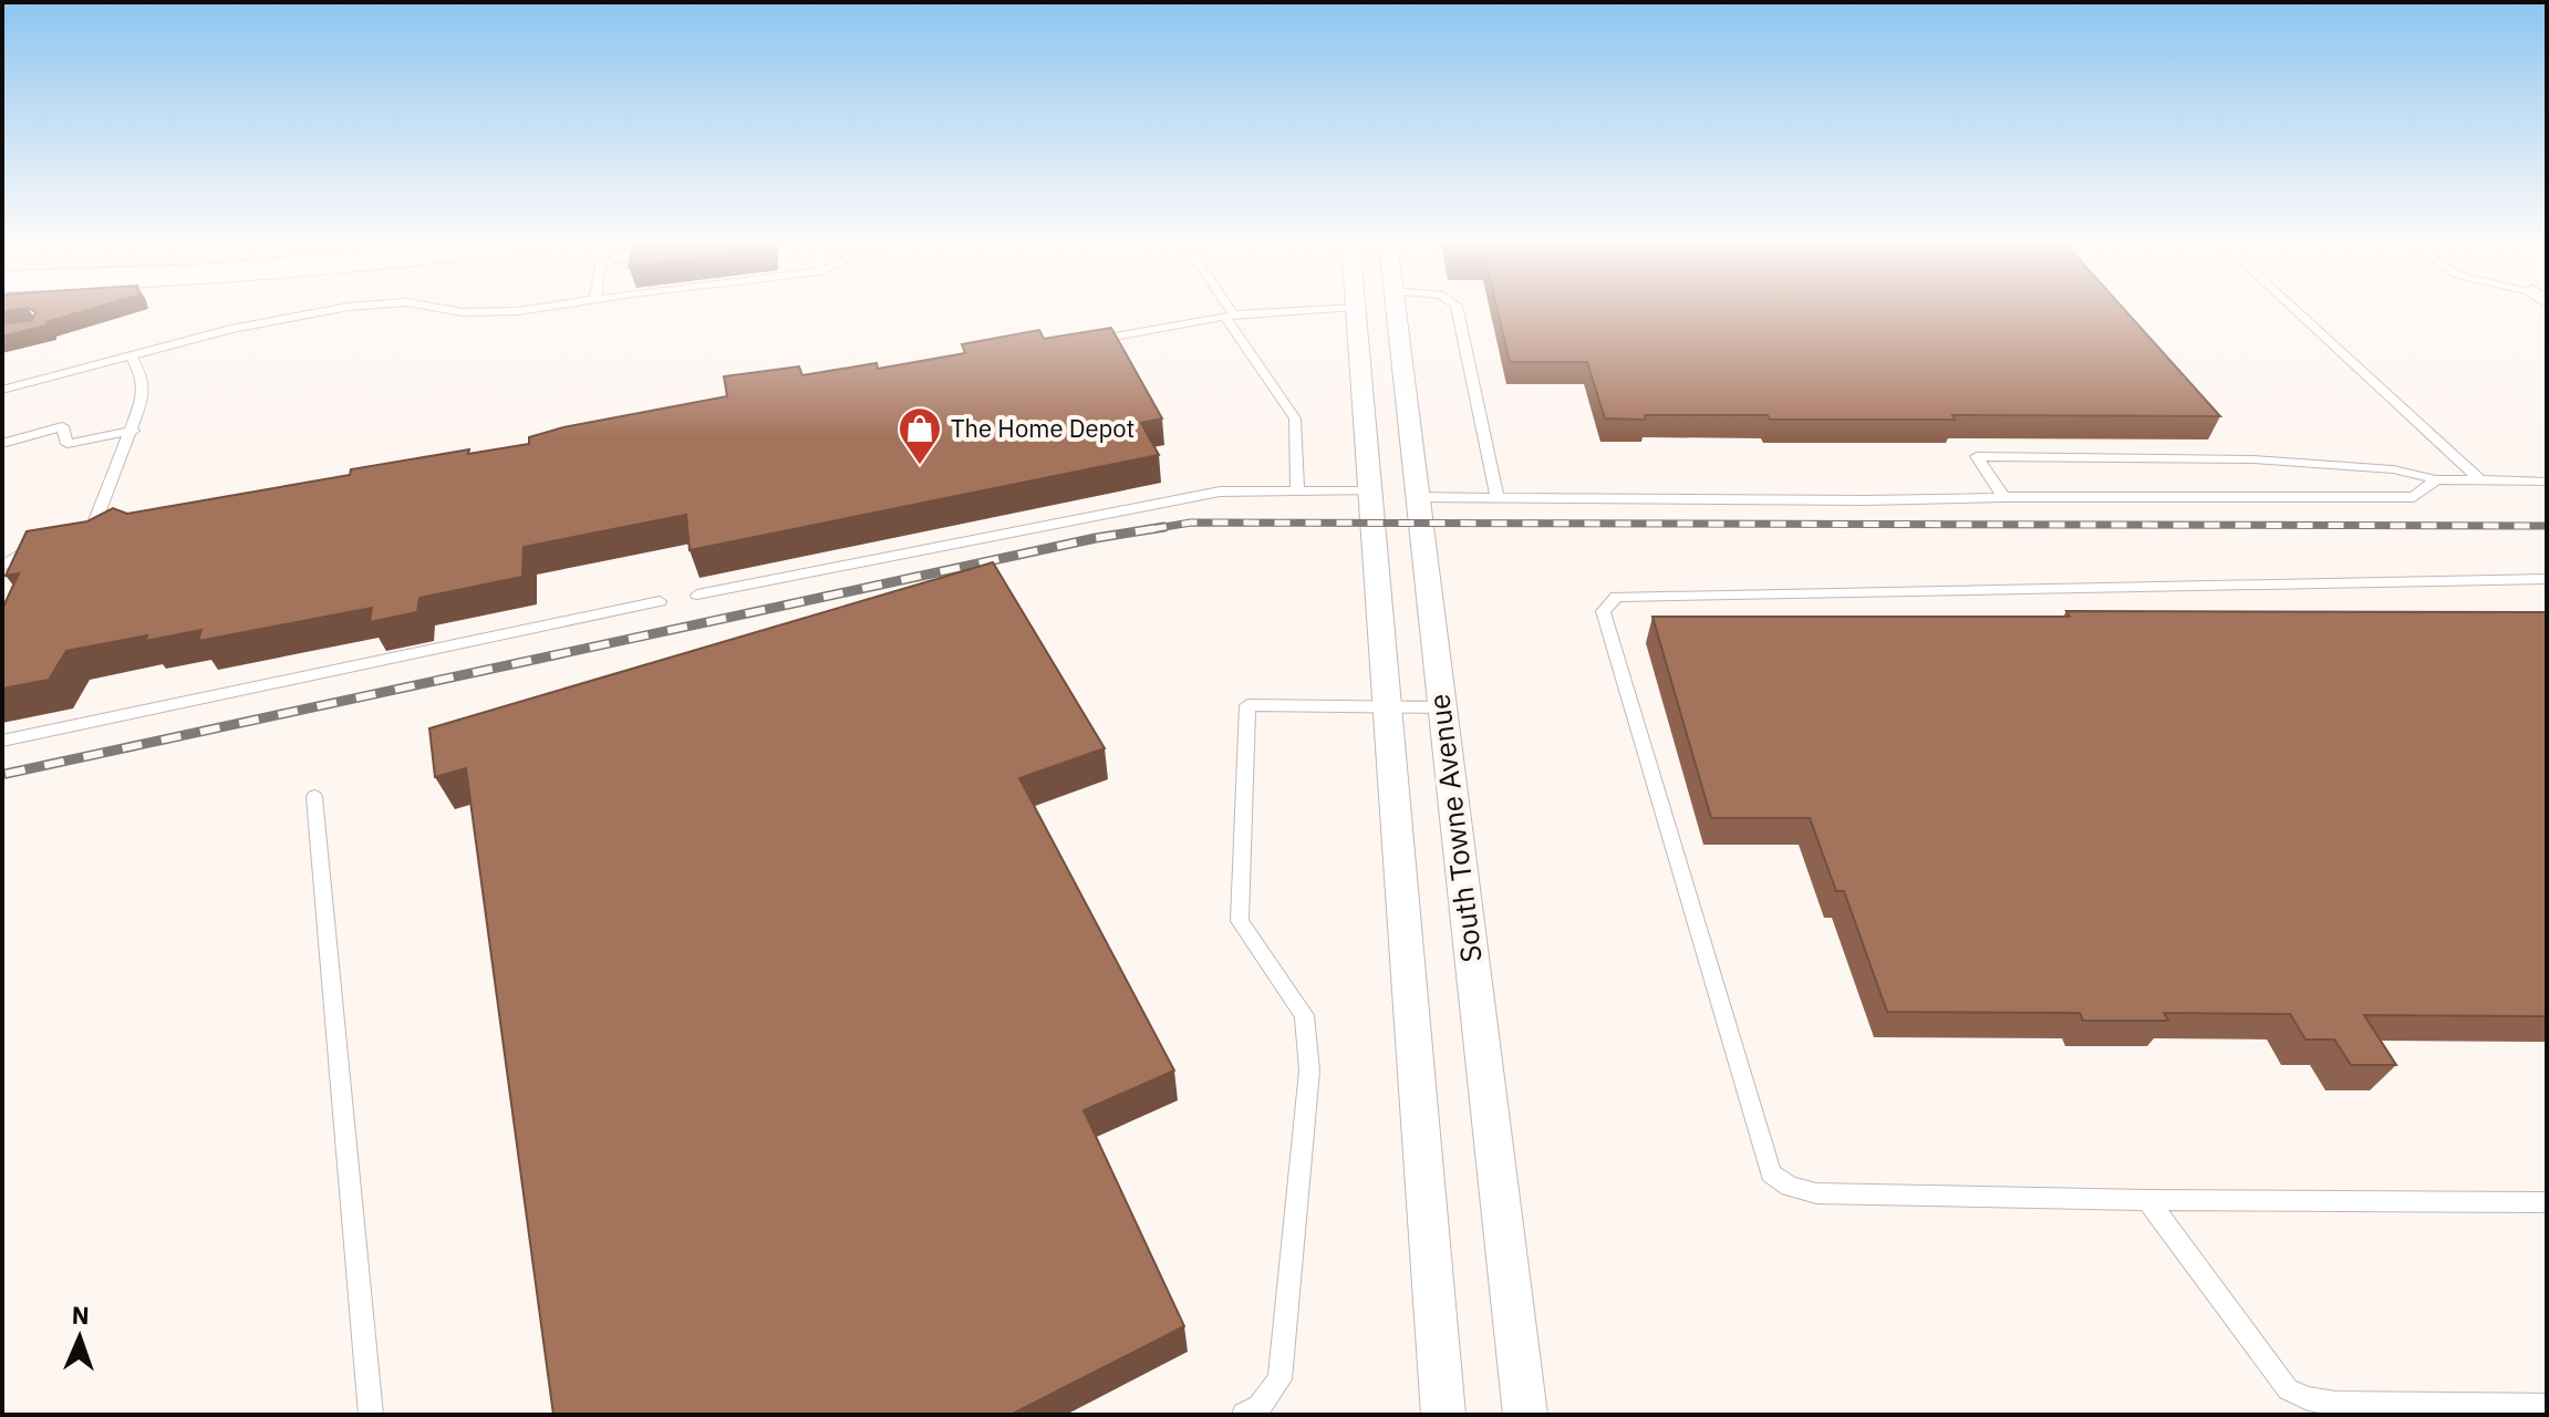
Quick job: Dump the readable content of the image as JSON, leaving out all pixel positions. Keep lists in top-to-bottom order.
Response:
{
  "streets": {
    "street": ["South Towne Avenue"]
  },
  "places": {
    "shop": ["The Home Depot"]
  },
  "north": "top"
}
